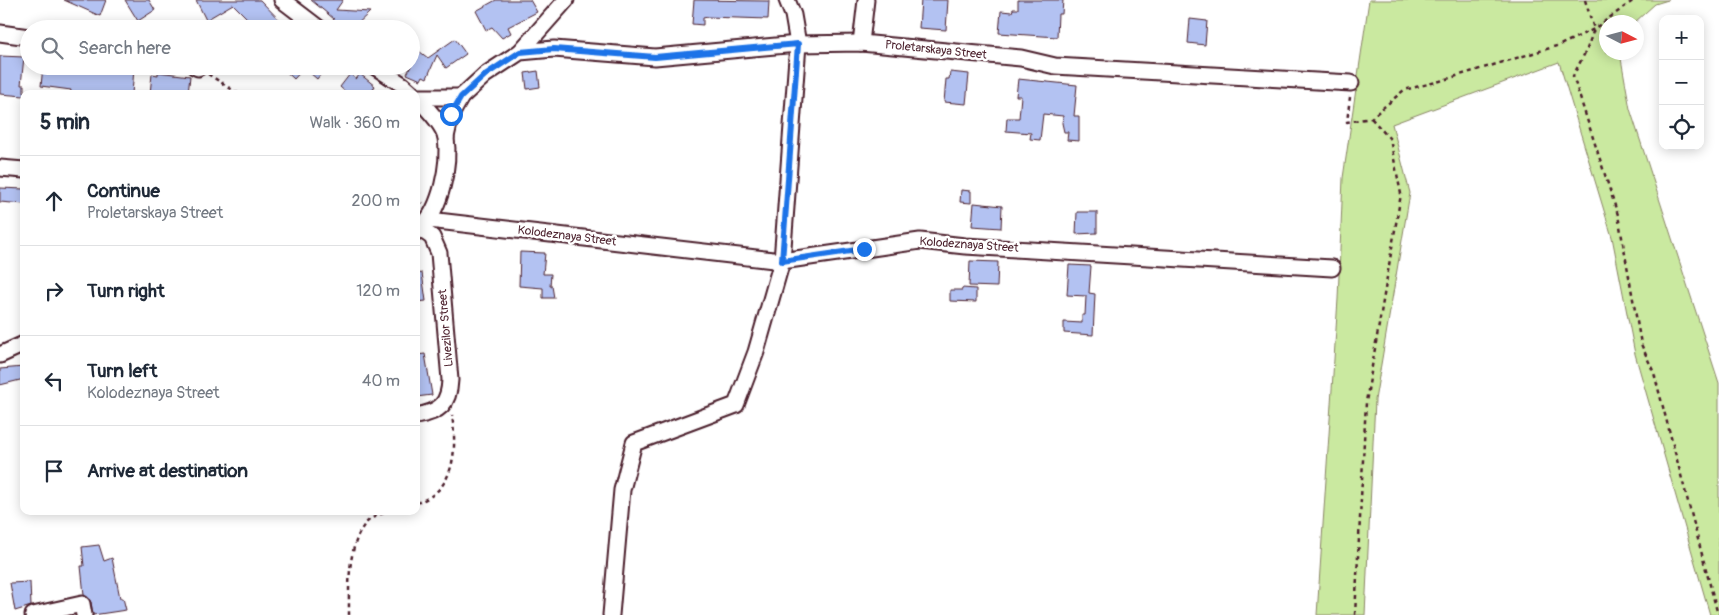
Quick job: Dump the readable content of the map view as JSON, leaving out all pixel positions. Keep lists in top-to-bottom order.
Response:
{
  "streets": {
    "street": ["Proletarskaya Street", "Kolodeznaya Street", "Livezilor Street"]
  },
  "crossings": [
    ["Proletarskaya Street", "Kolodeznaya Street"],
    ["Proletarskaya Street", "Livezilor Street"],
    ["Kolodeznaya Street", "Livezilor Street"]
  ],
  "north": "right",
  "page": {
    "map_buttons": ["+", "−"],
    "search": "Search here",
    "heading": ["5 min", "Walk · 360 m"],
    "list": [
      ["Continue", "Proletarskaya Street", "200 m"],
      ["Turn right", "120 m"],
      ["Turn left", "Kolodeznaya Street", "40 m"],
      "Arrive at destination"
    ]
  }
}
